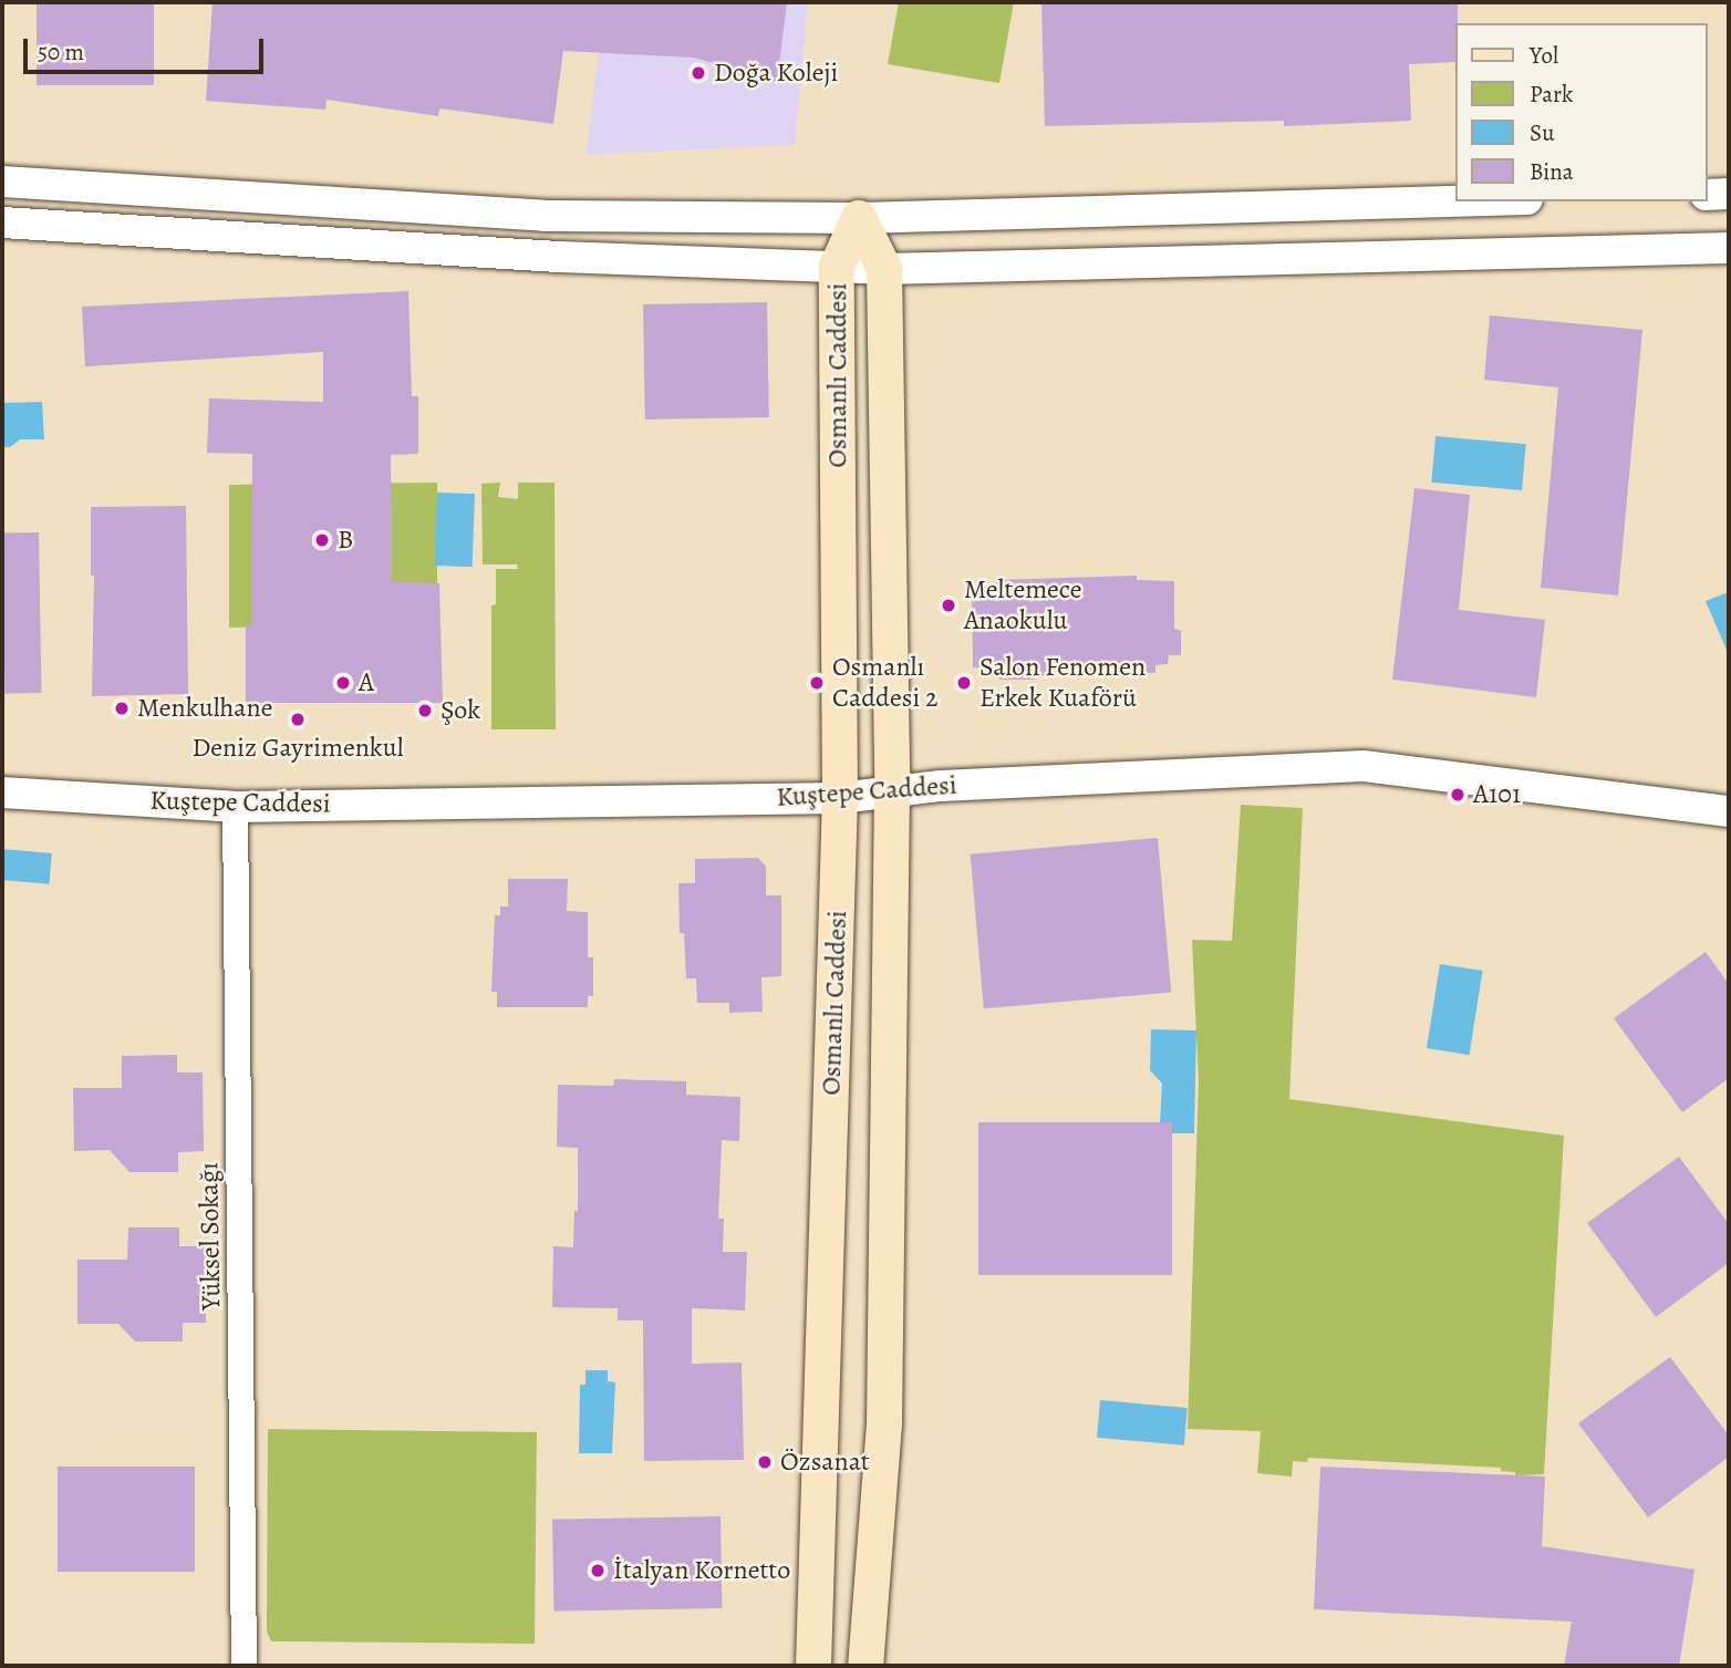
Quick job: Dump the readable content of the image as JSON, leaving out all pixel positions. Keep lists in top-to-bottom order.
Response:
{
  "streets": {
    "main road": ["Osmanlı Caddesi"],
    "street": ["Kuştepe Caddesi", "Yüksel Sokağı"]
  },
  "crossings": [
    ["Osmanlı Caddesi", "Kuştepe Caddesi"],
    ["Kuştepe Caddesi", "Yüksel Sokağı"]
  ],
  "places": [
    "Doğa Koleji",
    "B",
    "Meltemece Anaokulu",
    "A",
    "Osmanlı Caddesi 2",
    "Salon Fenomen Erkek Kuaförü",
    "Menkulhane",
    "Şok",
    "Deniz Gayrimenkul",
    "A101",
    "Özsanat",
    "İtalyan Kornetto"
  ],
  "legend": [
    "Yol",
    "Park",
    "Su",
    "Bina"
  ],
  "scale_bar": "50 m"
}
